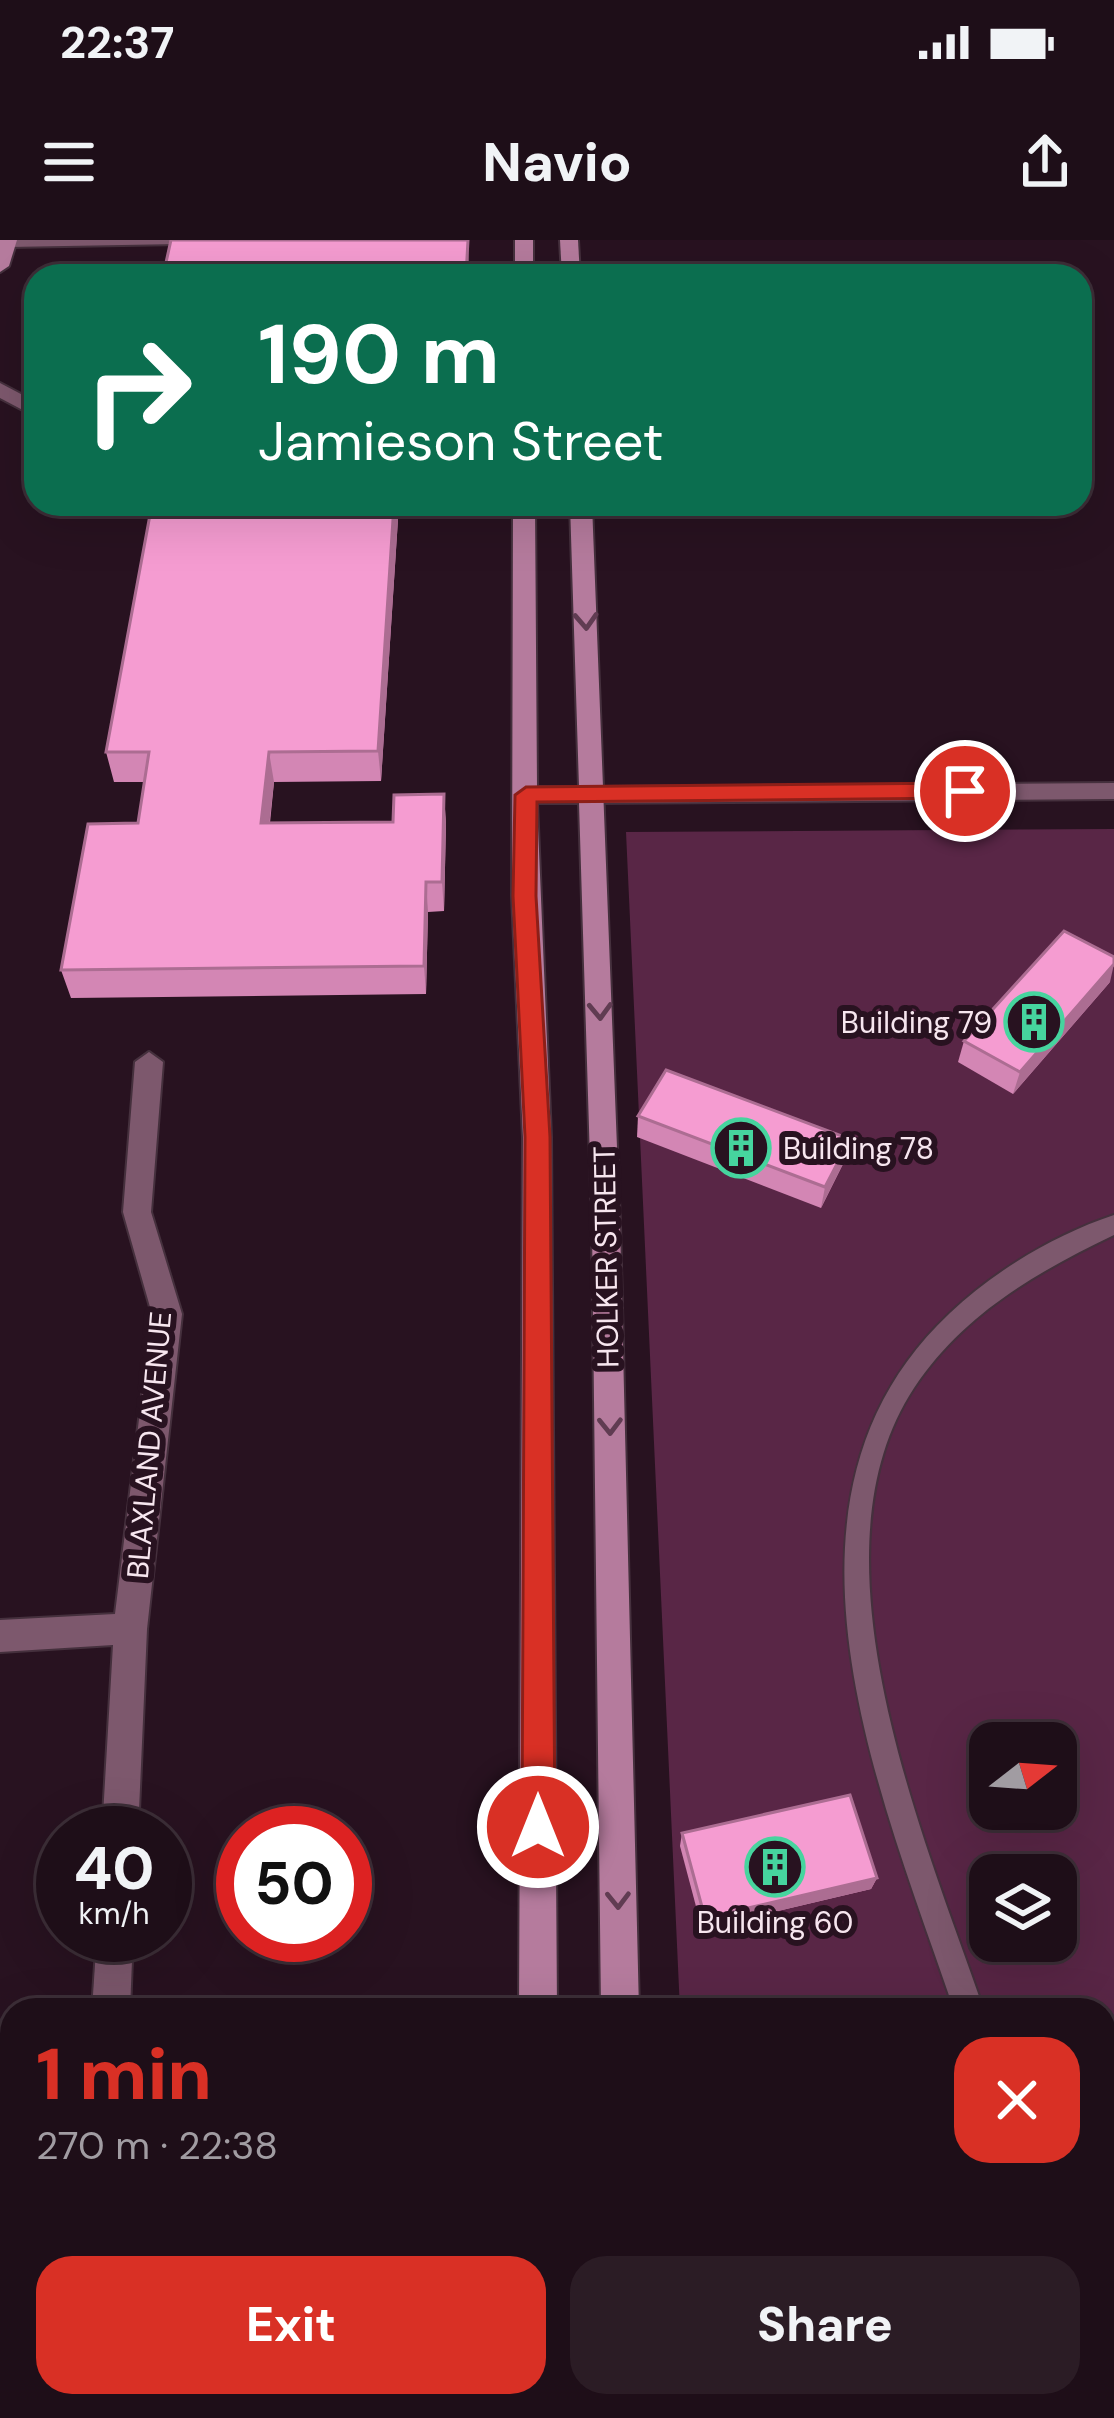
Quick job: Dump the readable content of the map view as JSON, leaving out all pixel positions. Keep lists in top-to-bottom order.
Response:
{
  "streets": {
    "main road": ["HOLKER STREET"],
    "street": ["BLAXLAND AVENUE"]
  },
  "places": {
    "building": ["Building 79", "Building 78", "Building 60"]
  },
  "north": "right",
  "page": {
    "status": "22:37",
    "header": "Navio",
    "turn": ["190 m", "Jamieson Street"],
    "speed": "40 km/h",
    "limit": "50",
    "heading": ["1 min", "270 m · 22:38"],
    "buttons": ["Exit", "Share"]
  }
}
